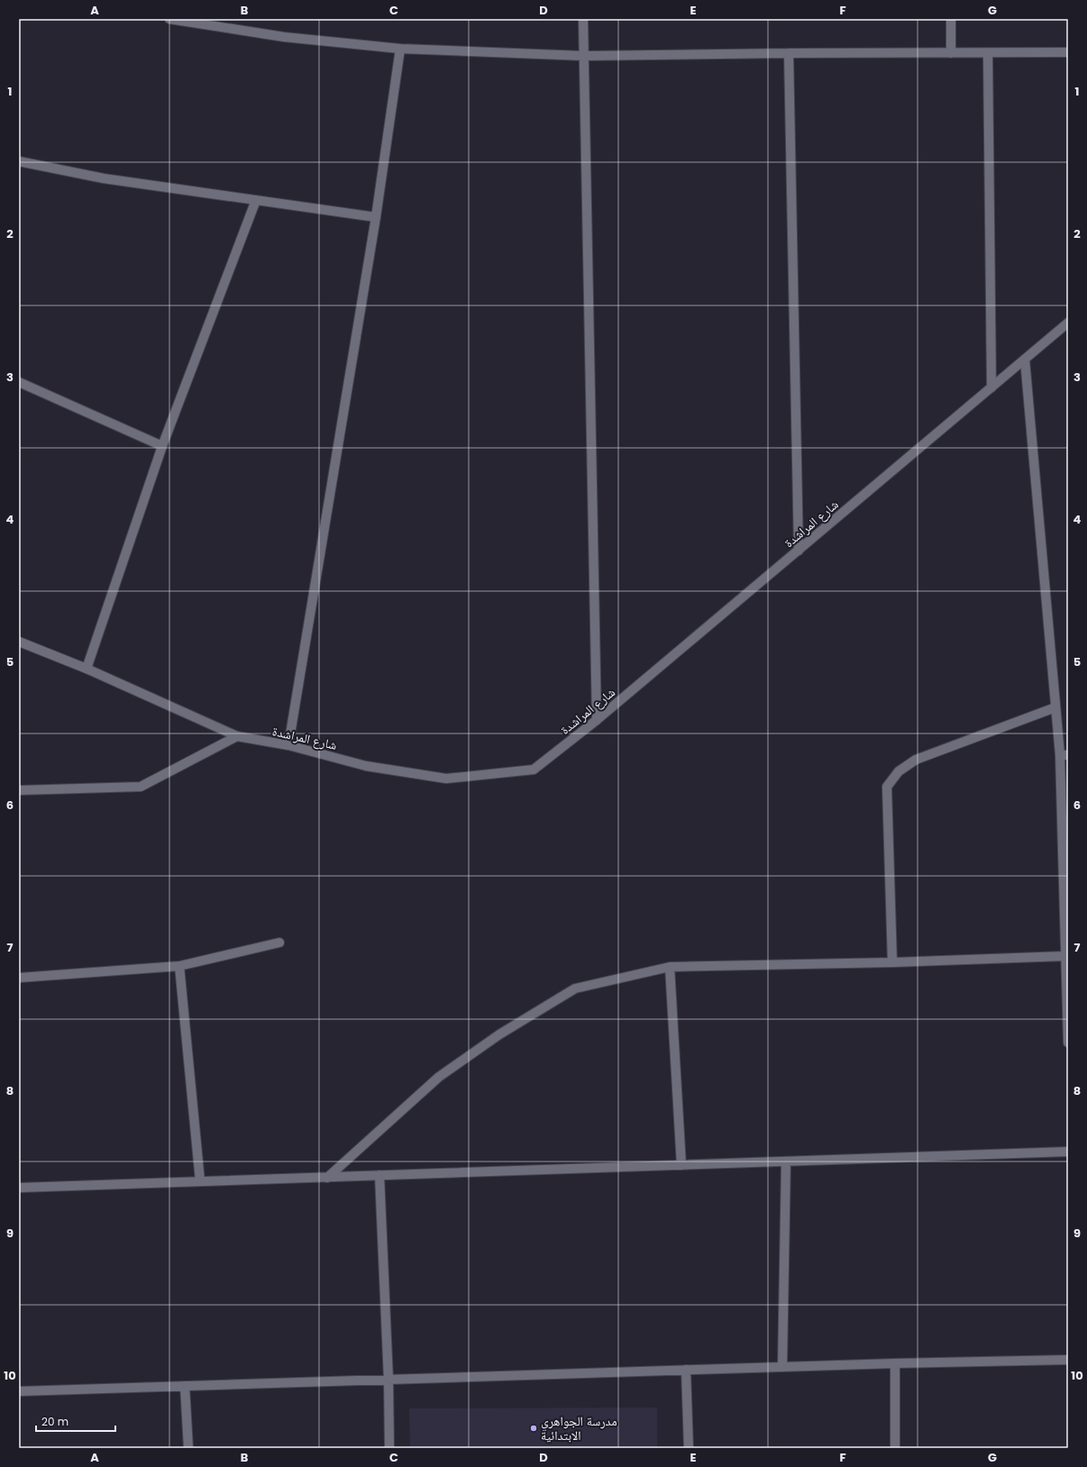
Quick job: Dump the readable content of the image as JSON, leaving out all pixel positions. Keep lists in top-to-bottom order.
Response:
{
  "streets": {
    "street": ["شارع المراشدة"]
  },
  "places": ["مدرسة الجواهري الابتدائية"],
  "scale_bar": "20 m",
  "grid": {
    "columns": [
      "A",
      "B",
      "C",
      "D",
      "E",
      "F",
      "G"
    ],
    "rows": [
      "1",
      "2",
      "3",
      "4",
      "5",
      "6",
      "7",
      "8",
      "9",
      "10"
    ]
  }
}
